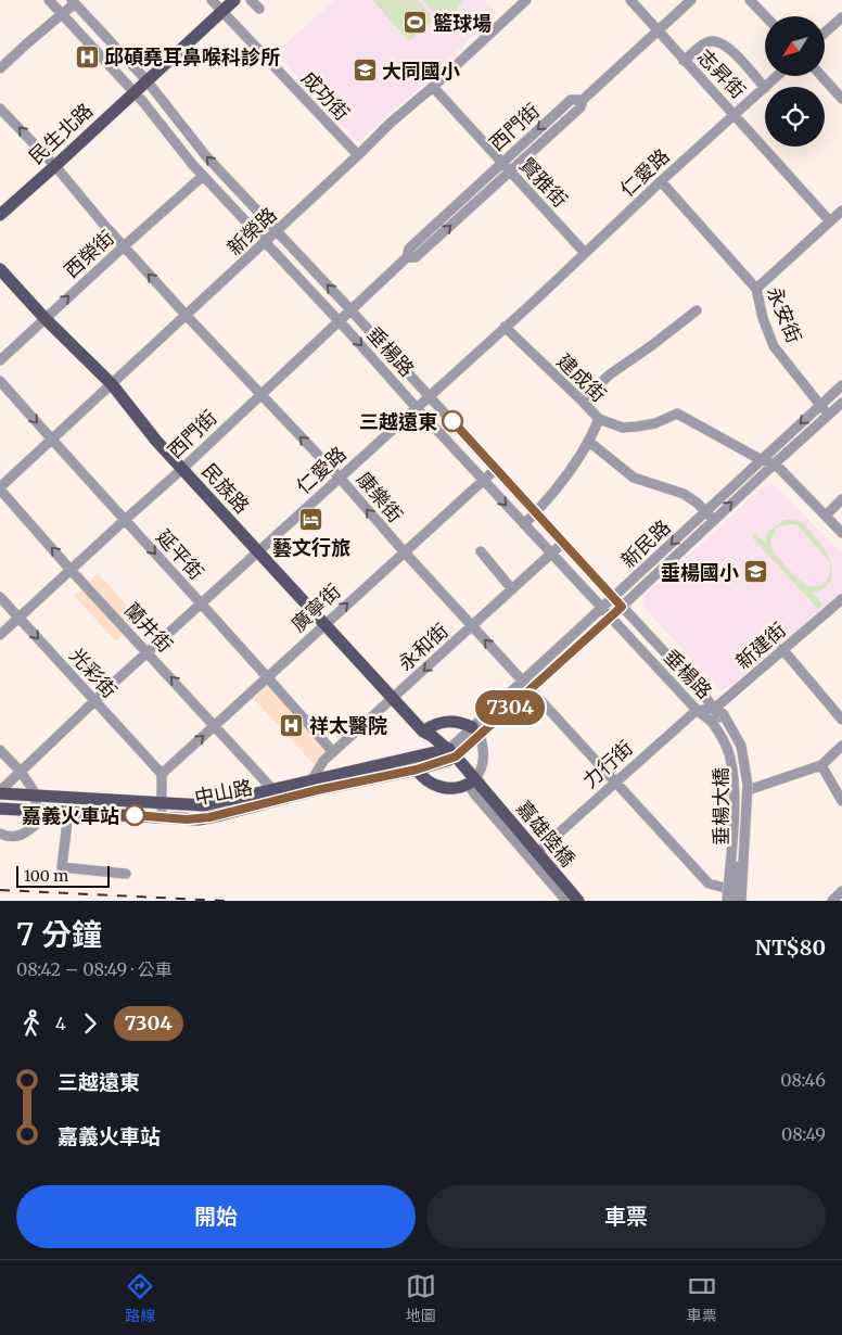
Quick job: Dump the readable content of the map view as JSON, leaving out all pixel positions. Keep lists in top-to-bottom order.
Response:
{
  "streets": {
    "main road": [
      "民生北路",
      "民族路",
      "中山路",
      "嘉雄陸橋"
    ],
    "street": [
      "志昇街",
      "成功街",
      "西門街",
      "仁愛路",
      "賢雅街",
      "新榮路",
      "西榮街",
      "永安街",
      "垂楊路",
      "建成街",
      "康樂街",
      "新民路",
      "延平街",
      "廣寧街",
      "蘭井街",
      "新建街",
      "永和街",
      "光彩街",
      "力行街",
      "垂楊大橋"
    ]
  },
  "crossings": [
    ["志昇街", "西門街"],
    ["志昇街", "仁愛路"],
    ["成功街", "民生北路"],
    ["成功街", "新榮路"],
    ["西門街", "賢雅街"],
    ["西門街", "垂楊路"],
    ["西門街", "民族路"],
    ["西門街", "康樂街"],
    ["西門街", "延平街"],
    ["西門街", "蘭井街"],
    ["西門街", "光彩街"],
    ["民生北路", "垂楊路"],
    ["民生北路", "康樂街"],
    ["仁愛路", "賢雅街"],
    ["仁愛路", "永安街"],
    ["仁愛路", "垂楊路"],
    ["仁愛路", "建成街"],
    ["仁愛路", "民族路"],
    ["仁愛路", "康樂街"],
    ["仁愛路", "延平街"],
    ["仁愛路", "蘭井街"],
    ["仁愛路", "光彩街"],
    ["仁愛路", "中山路"],
    ["賢雅街", "新榮路"],
    ["新榮路", "垂楊路"],
    ["新榮路", "民族路"],
    ["新榮路", "康樂街"],
    ["新榮路", "延平街"],
    ["新榮路", "蘭井街"],
    ["西榮街", "垂楊路"],
    ["西榮街", "民族路"],
    ["西榮街", "康樂街"],
    ["永安街", "新民路"],
    ["垂楊路", "新民路"],
    ["垂楊路", "廣寧街"],
    ["垂楊路", "新建街"],
    ["垂楊路", "永和街"],
    ["垂楊路", "力行街"],
    ["垂楊路", "垂楊大橋"],
    ["建成街", "新民路"],
    ["民族路", "新民路"],
    ["民族路", "廣寧街"],
    ["民族路", "永和街"],
    ["民族路", "中山路"],
    ["民族路", "嘉雄陸橋"],
    ["康樂街", "新民路"],
    ["康樂街", "廣寧街"],
    ["康樂街", "永和街"],
    ["康樂街", "力行街"],
    ["新民路", "中山路"],
    ["延平街", "廣寧街"],
    ["延平街", "永和街"],
    ["廣寧街", "蘭井街"],
    ["廣寧街", "光彩街"],
    ["蘭井街", "中山路"],
    ["新建街", "力行街"],
    ["永和街", "中山路"]
  ],
  "one_way": [
    "西榮街",
    "康樂街",
    "延平街",
    "廣寧街",
    "蘭井街",
    "光彩街"
  ],
  "places": {
    "sports": ["籃球場"],
    "hospital": ["邱碩堯耳鼻喉科診所", "祥太醫院"],
    "school or university": ["大同國小", "垂楊國小"],
    "other": ["三越遠東", "嘉義火車站"],
    "hotel": ["藝文行旅"]
  },
  "lines": ["bus line 7304"],
  "scale_bar": "100 m",
  "north": "bottom left",
  "page": {
    "on_map": "7304",
    "scale": "100 m",
    "heading": ["7 分鐘", "08:42 – 08:49 · 公車", "NT$80"],
    "legs": ["4", "7304"],
    "list": [
      {
        "name": "三越遠東",
        "value": "08:46"
      },
      {
        "name": "嘉義火車站",
        "value": "08:49"
      }
    ],
    "buttons": ["開始", "車票"],
    "tabs": ["路線", "地圖", "車票"]
  }
}
